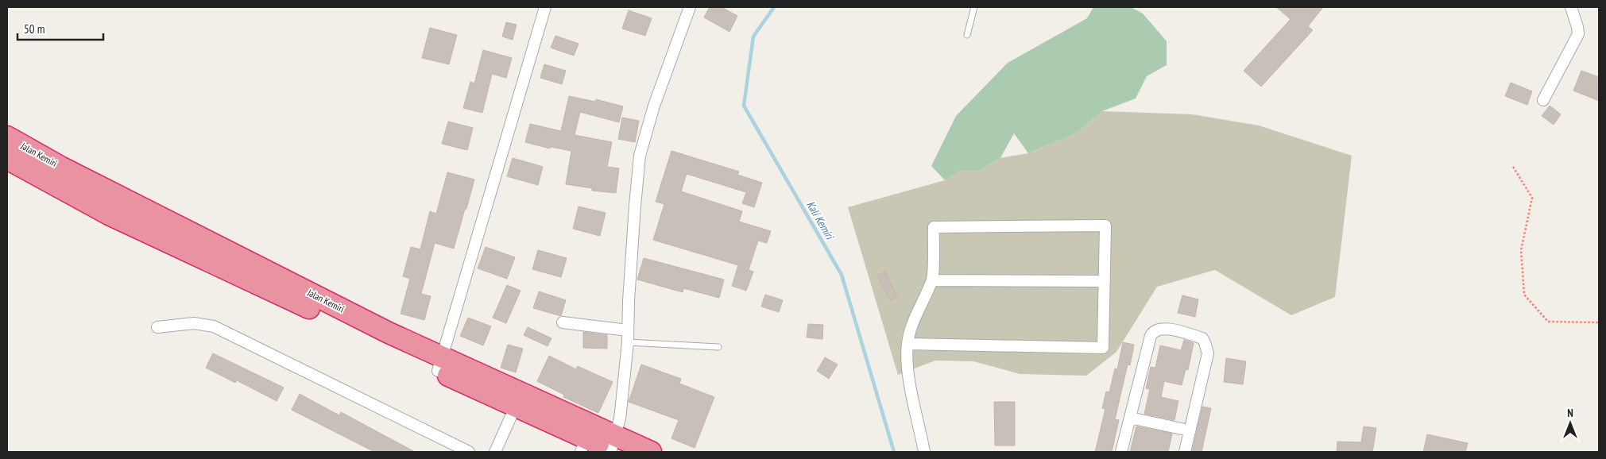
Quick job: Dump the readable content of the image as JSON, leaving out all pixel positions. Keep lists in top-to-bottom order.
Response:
{
  "streets": {
    "highway": ["Jalan Kemiri"]
  },
  "water": ["Kali Kemiri"],
  "scale_bar": "50 m",
  "north": "top"
}
